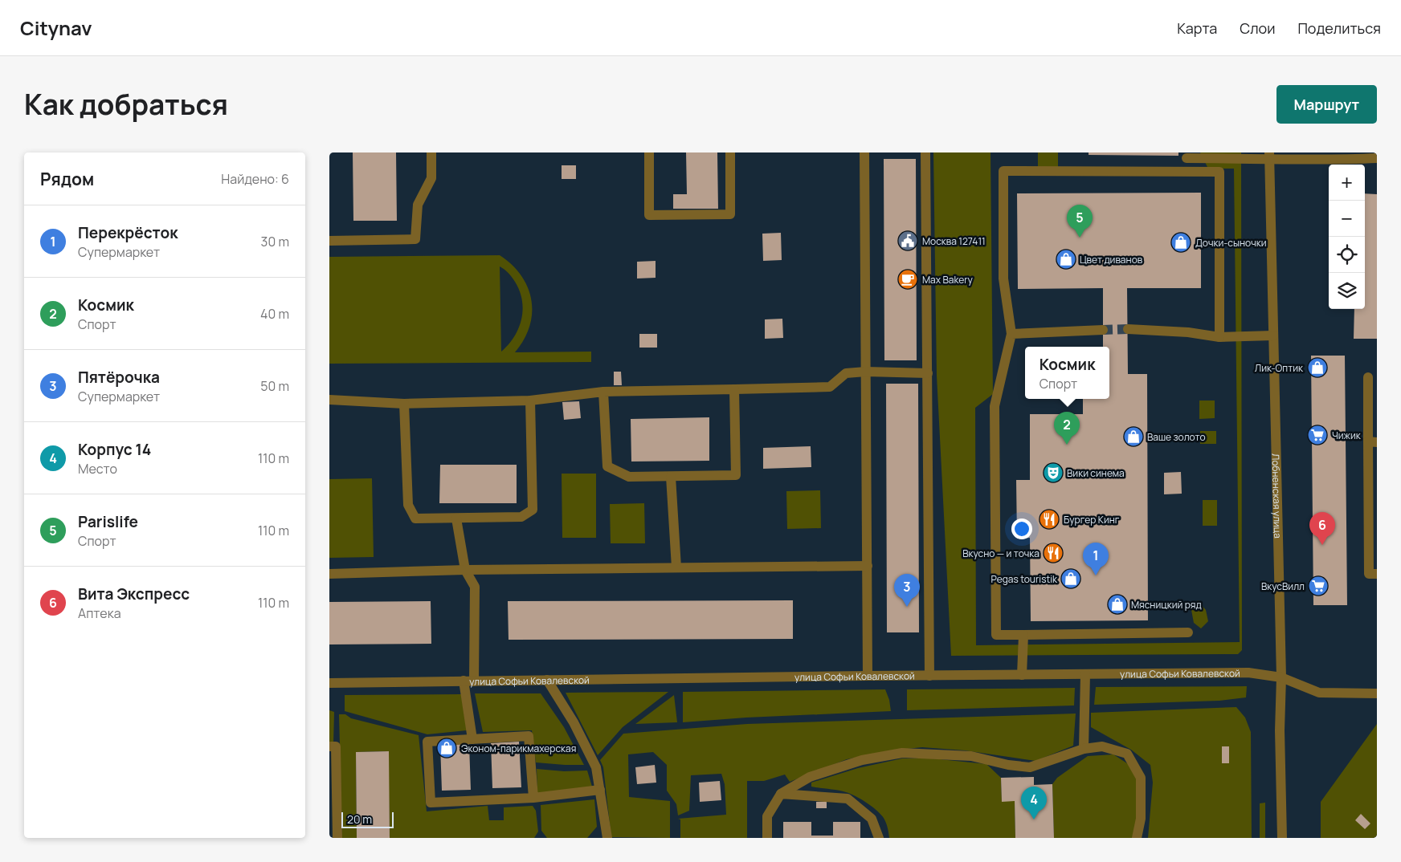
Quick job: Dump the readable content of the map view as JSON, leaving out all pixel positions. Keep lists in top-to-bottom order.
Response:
{
  "streets": {
    "street": ["Лобненская улица", "улица Софьи Ковалевской"]
  },
  "crossings": [
    ["Лобненская улица", "улица Софьи Ковалевской"]
  ],
  "places": {
    "public building": ["Москва 127411"],
    "shop": [
      "Дочки-сыночки",
      "Цвет диванов",
      "Лик-Оптик",
      "Ваше золото",
      "Pegas touristik",
      "Мясницкий ряд",
      "Эконом-парикмахерская"
    ],
    "cafe": ["Max Bakery"],
    "supermarket": ["Чижик", "ВкусВилл"],
    "theatre": ["Вики синема"],
    "restaurant": ["Бургер Кинг", "Вкусно — и точка"]
  },
  "scale_bar": "20 m",
  "page": {
    "header": "Citynav",
    "nav": ["Карта", "Слои", "Поделиться"],
    "title": "Как добраться",
    "buttons": "Маршрут",
    "heading": ["Рядом", "Найдено: 6"],
    "map_buttons": ["+", "−"],
    "list": [
      {
        "mark": "1",
        "name": "Перекрёсток",
        "note": "Супермаркет",
        "value": "30 m"
      },
      {
        "mark": "2",
        "name": "Космик",
        "note": "Спорт",
        "value": "40 m"
      },
      {
        "mark": "3",
        "name": "Пятёрочка",
        "note": "Супермаркет",
        "value": "50 m"
      },
      {
        "mark": "4",
        "name": "Корпус 14",
        "note": "Место",
        "value": "110 m"
      },
      {
        "mark": "5",
        "name": "Parislife",
        "note": "Спорт",
        "value": "110 m"
      },
      {
        "mark": "6",
        "name": "Вита Экспресс",
        "note": "Аптека",
        "value": "110 m"
      }
    ],
    "pins": [
      "5",
      "2",
      "6",
      "1",
      "3",
      "4"
    ],
    "popup": ["Космик", "Спорт"],
    "scale": "20 m"
  }
}
